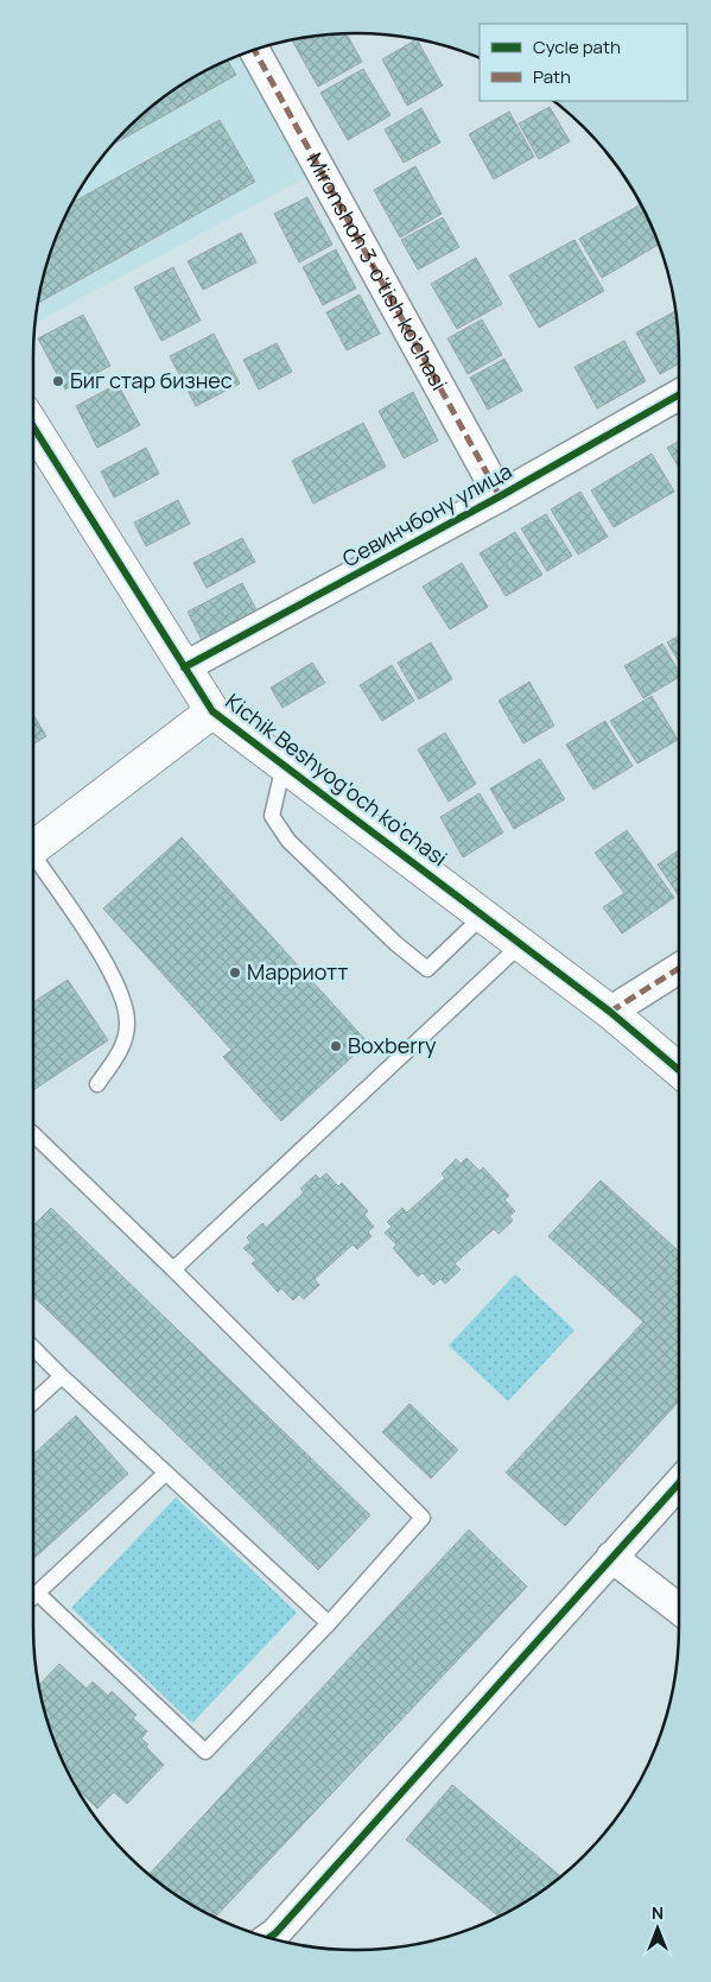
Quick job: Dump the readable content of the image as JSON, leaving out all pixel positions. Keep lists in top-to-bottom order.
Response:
{
  "streets": {
    "street": ["Mironshoh 3-o'tish ko'chasi", "Севинчбону улица", "Kichik Beshyog'och ko'chasi"]
  },
  "crossings": [
    ["Mironshoh 3-o'tish ko'chasi", "Севинчбону улица"],
    ["Севинчбону улица", "Kichik Beshyog'och ko'chasi"]
  ],
  "places": ["Биг стар бизнес", "Марриотт", "Boxberry"],
  "legend": ["Cycle path", "Path"],
  "north": "top"
}
